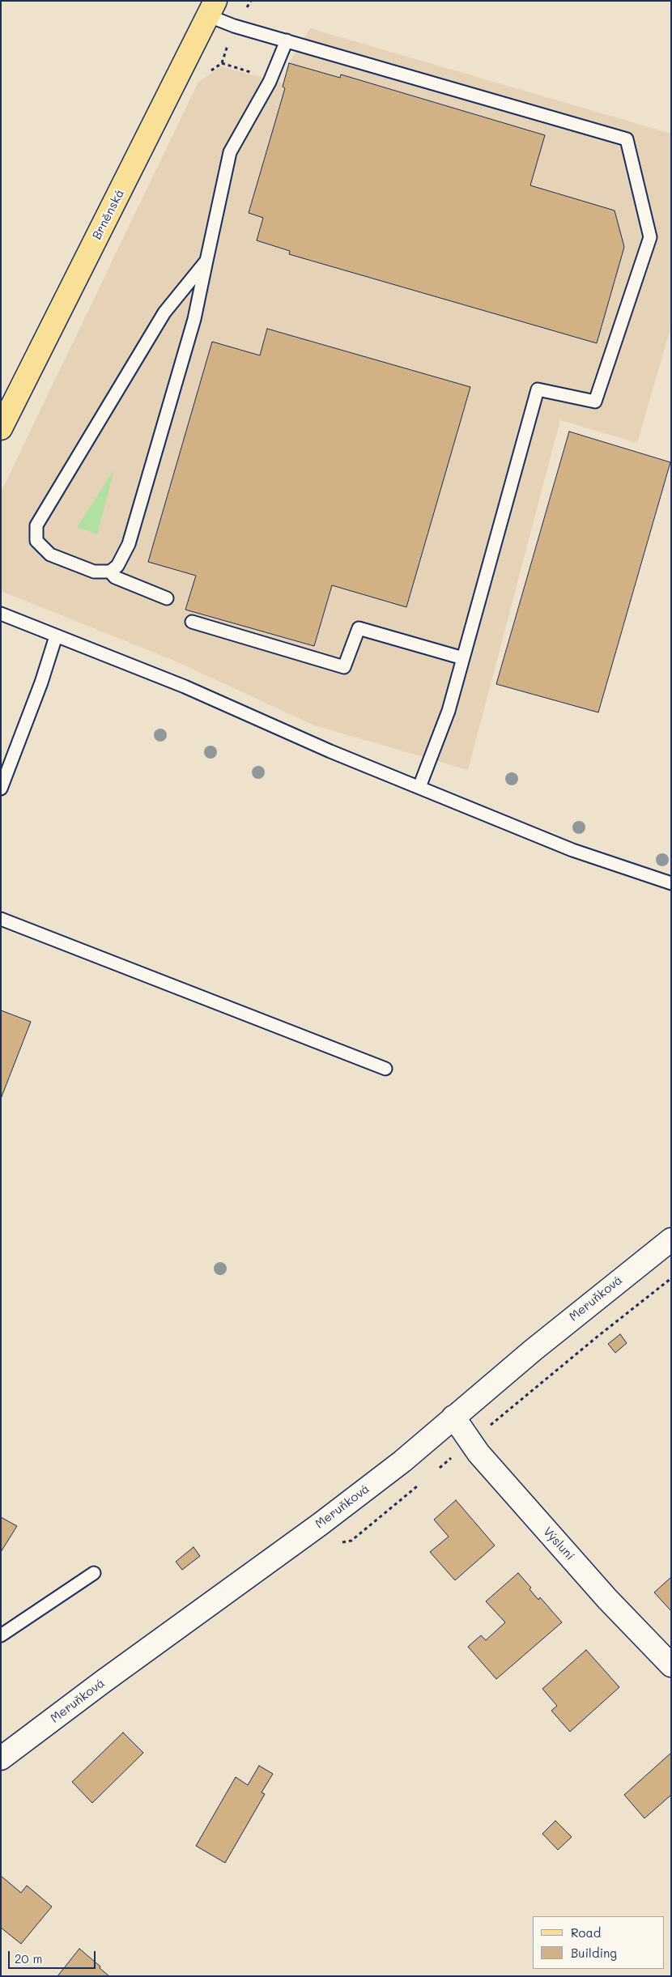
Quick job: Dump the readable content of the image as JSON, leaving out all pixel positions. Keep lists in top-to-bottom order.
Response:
{
  "streets": {
    "main road": ["Brněnská"],
    "street": ["Meruňková", "Výsluní"]
  },
  "crossings": [
    ["Meruňková", "Výsluní"]
  ],
  "legend": ["Road", "Building"],
  "scale_bar": "20 m"
}
